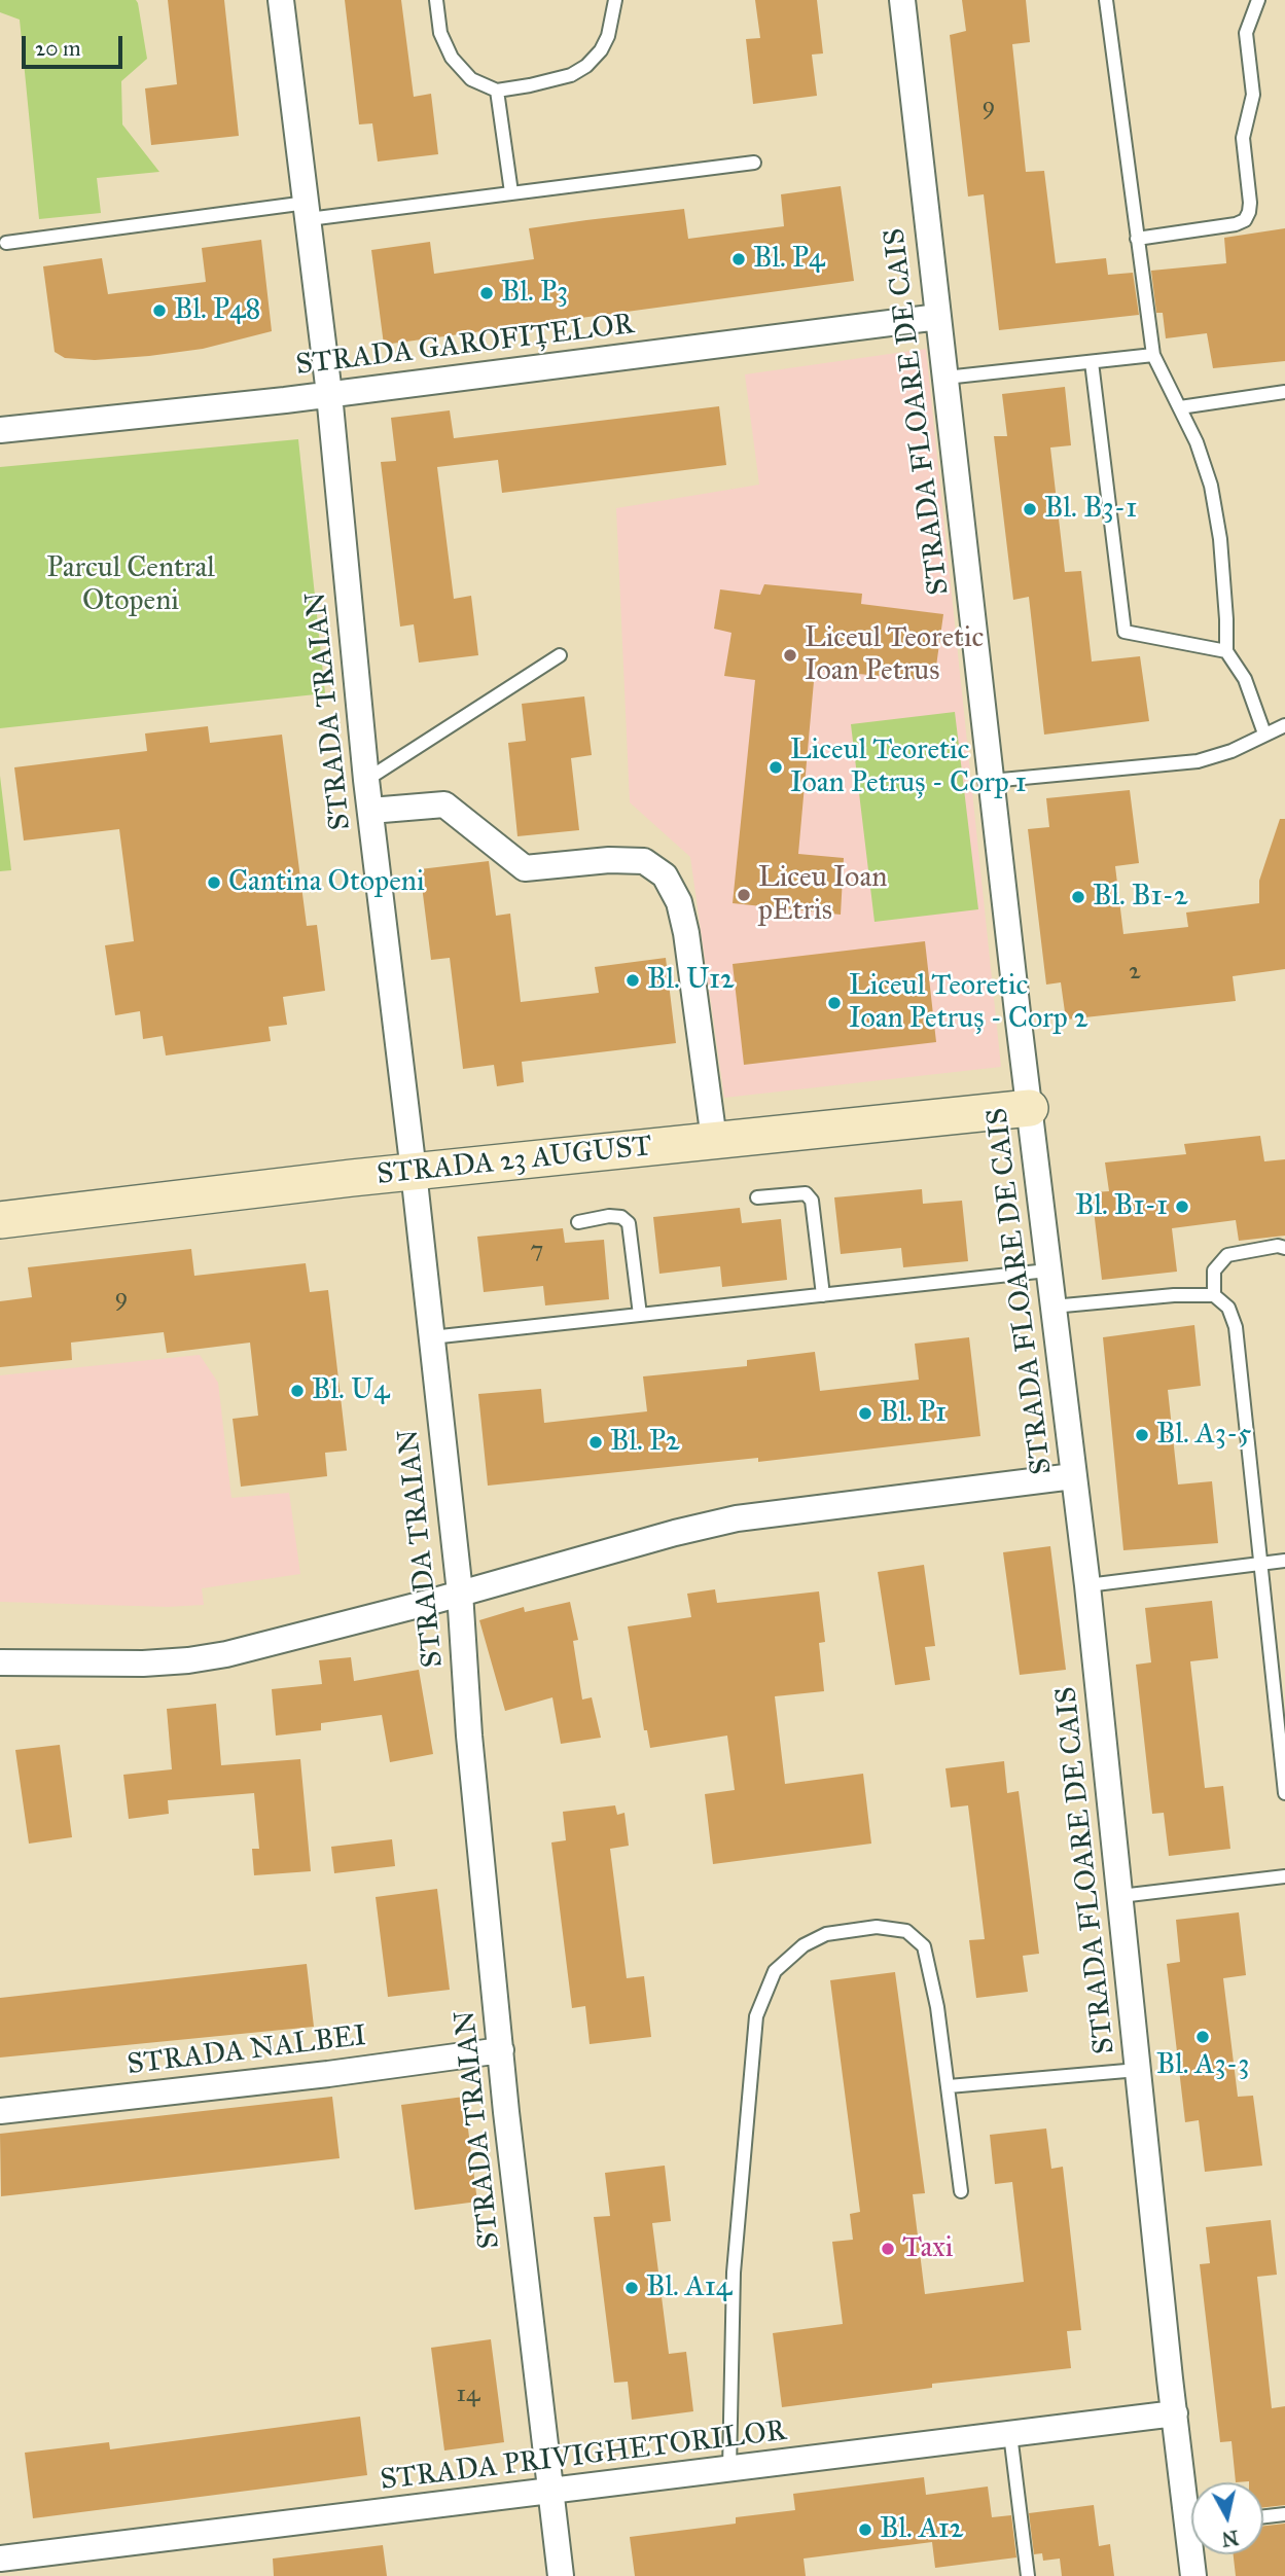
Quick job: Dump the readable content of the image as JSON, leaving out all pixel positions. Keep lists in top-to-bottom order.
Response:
{
  "streets": {
    "main road": ["STRADA 23 AUGUST"],
    "street": [
      "STRADA GAROFIȚELOR",
      "STRADA FLOARE DE CAIS",
      "STRADA TRAIAN",
      "STRADA NALBEI",
      "STRADA PRIVIGHETORILOR"
    ]
  },
  "crossings": [
    ["STRADA GAROFIȚELOR", "STRADA FLOARE DE CAIS"],
    ["STRADA GAROFIȚELOR", "STRADA TRAIAN"],
    ["STRADA FLOARE DE CAIS", "STRADA 23 AUGUST"],
    ["STRADA FLOARE DE CAIS", "STRADA PRIVIGHETORILOR"],
    ["STRADA TRAIAN", "STRADA 23 AUGUST"],
    ["STRADA TRAIAN", "STRADA NALBEI"],
    ["STRADA TRAIAN", "STRADA PRIVIGHETORILOR"]
  ],
  "parks": ["Parcul Central Otopeni"],
  "places": [
    "Bl. P4",
    "Bl. P3",
    "Bl. P48",
    "Bl. B3-1",
    "Liceul Teoretic Ioan Petrus",
    "Liceul Teoretic Ioan Petruș - Corp 1",
    "Cantina Otopeni",
    "Liceu Ioan pEtris",
    "Bl. B1-2",
    "Bl. U12",
    "Liceul Teoretic Ioan Petruș - Corp 2",
    "Bl. B1-1",
    "Bl. U4",
    "Bl. P1",
    "Bl. A3-5",
    "Bl. P2",
    "Bl. A3-3",
    "Taxi",
    "Bl. A14",
    "Bl. A12"
  ],
  "house_numbers": [
    "9",
    "2",
    "7",
    "9",
    "14"
  ],
  "scale_bar": "20 m",
  "north": "bottom"
}
